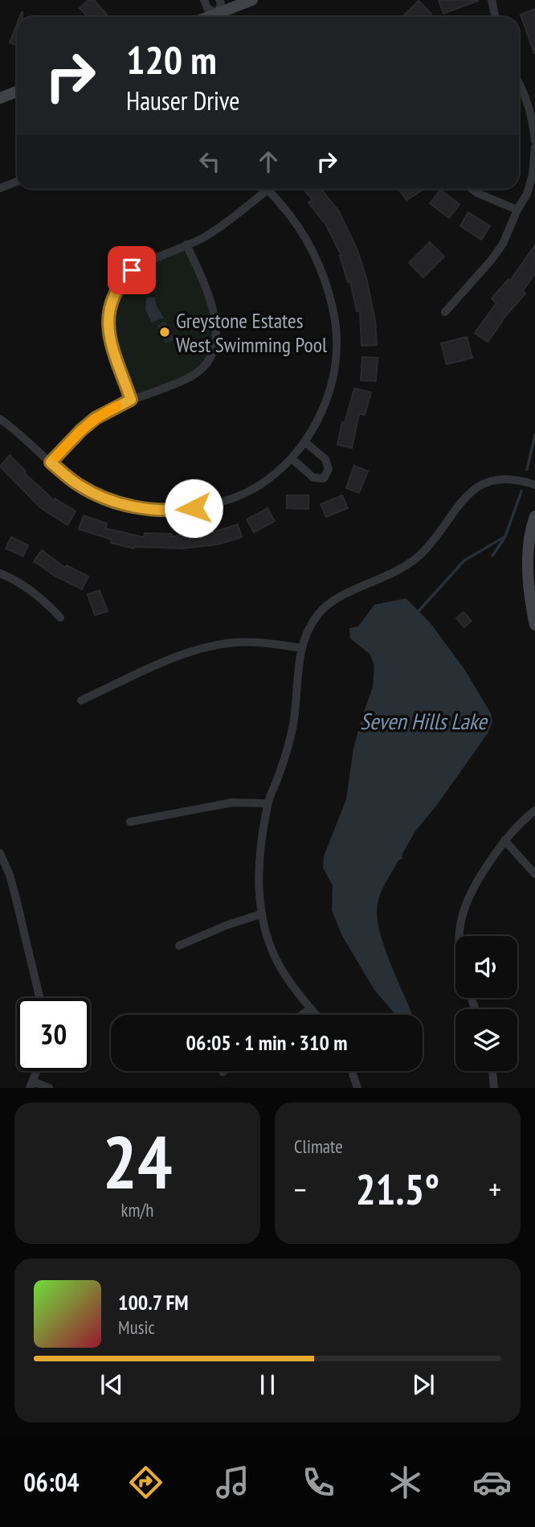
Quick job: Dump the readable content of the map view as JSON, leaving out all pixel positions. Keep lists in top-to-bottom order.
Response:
{
  "water": ["Seven Hills Lake"],
  "places": ["Greystone Estates West Swimming Pool"],
  "page": {
    "turn": ["120 m", "Hauser Drive"],
    "limit": "30",
    "trip": "06:05 · 1 min · 310 m",
    "tile": [
      ["24", "km/h"],
      "Climate"
    ],
    "heat": ["−", "21.5°", "+"],
    "song": ["100.7 FM", "Music"],
    "tabs": "06:04"
  }
}
